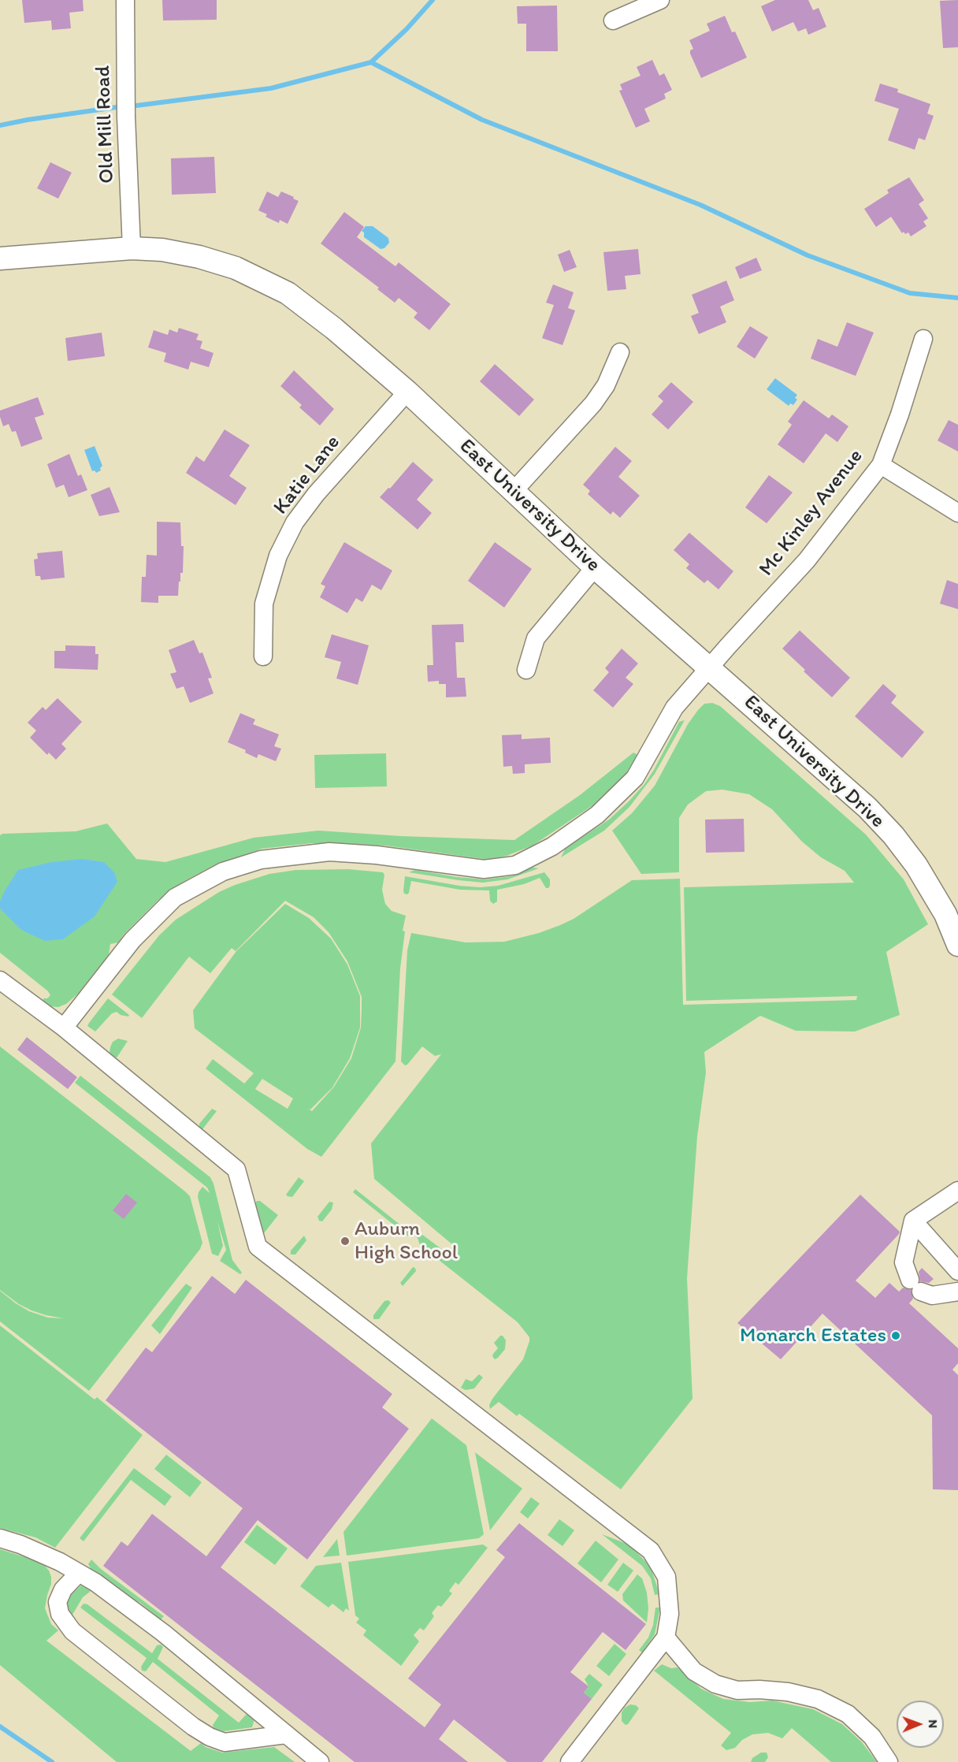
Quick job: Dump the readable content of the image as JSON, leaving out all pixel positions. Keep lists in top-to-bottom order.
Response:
{
  "streets": {
    "main road": ["East University Drive"],
    "street": ["Old Mill Road", "Katie Lane", "Mc Kinley Avenue"]
  },
  "crossings": [
    ["Old Mill Road", "East University Drive"],
    ["Katie Lane", "East University Drive"],
    ["East University Drive", "Mc Kinley Avenue"]
  ],
  "places": ["Auburn High School", "Monarch Estates"],
  "north": "right"
}
